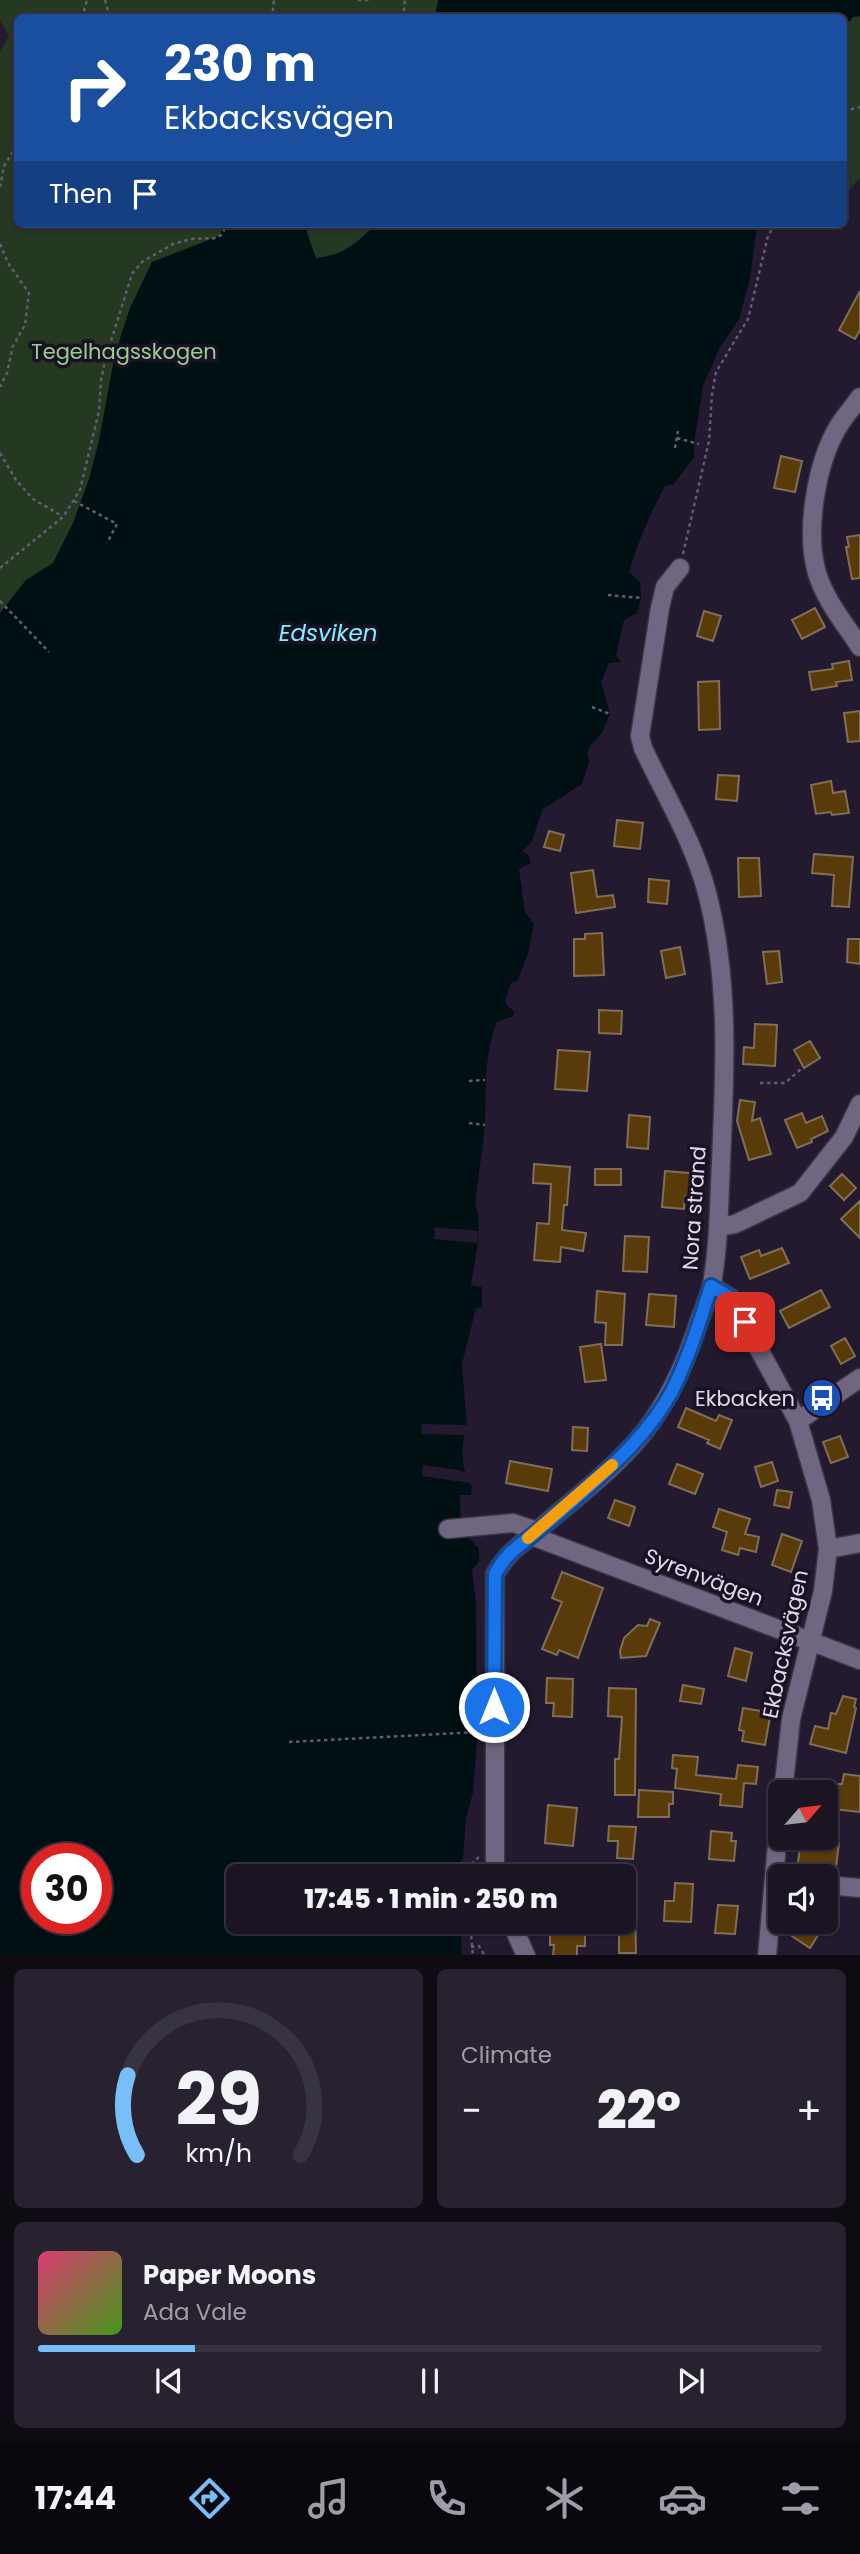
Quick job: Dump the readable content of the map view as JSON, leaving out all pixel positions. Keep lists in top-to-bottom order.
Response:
{
  "streets": {
    "street": ["Nora strand", "Syrenvägen", "Ekbacksvägen"]
  },
  "crossings": [
    ["Nora strand", "Syrenvägen"],
    ["Nora strand", "Ekbacksvägen"],
    ["Syrenvägen", "Ekbacksvägen"]
  ],
  "water": ["Edsviken"],
  "parks": ["Tegelhagsskogen"],
  "places": {
    "bus stop": ["Ekbacken"]
  },
  "north": "top right",
  "page": {
    "turn": ["230 m", "Ekbacksvägen"],
    "then": "Then",
    "limit": "30",
    "trip": "17:45 · 1 min · 250 m",
    "tile": "Climate",
    "heat": ["−", "22°", "+"],
    "song": ["Paper Moons", "Ada Vale"],
    "tabs": "17:44",
    "gauge": ["29", "km/h"]
  }
}
